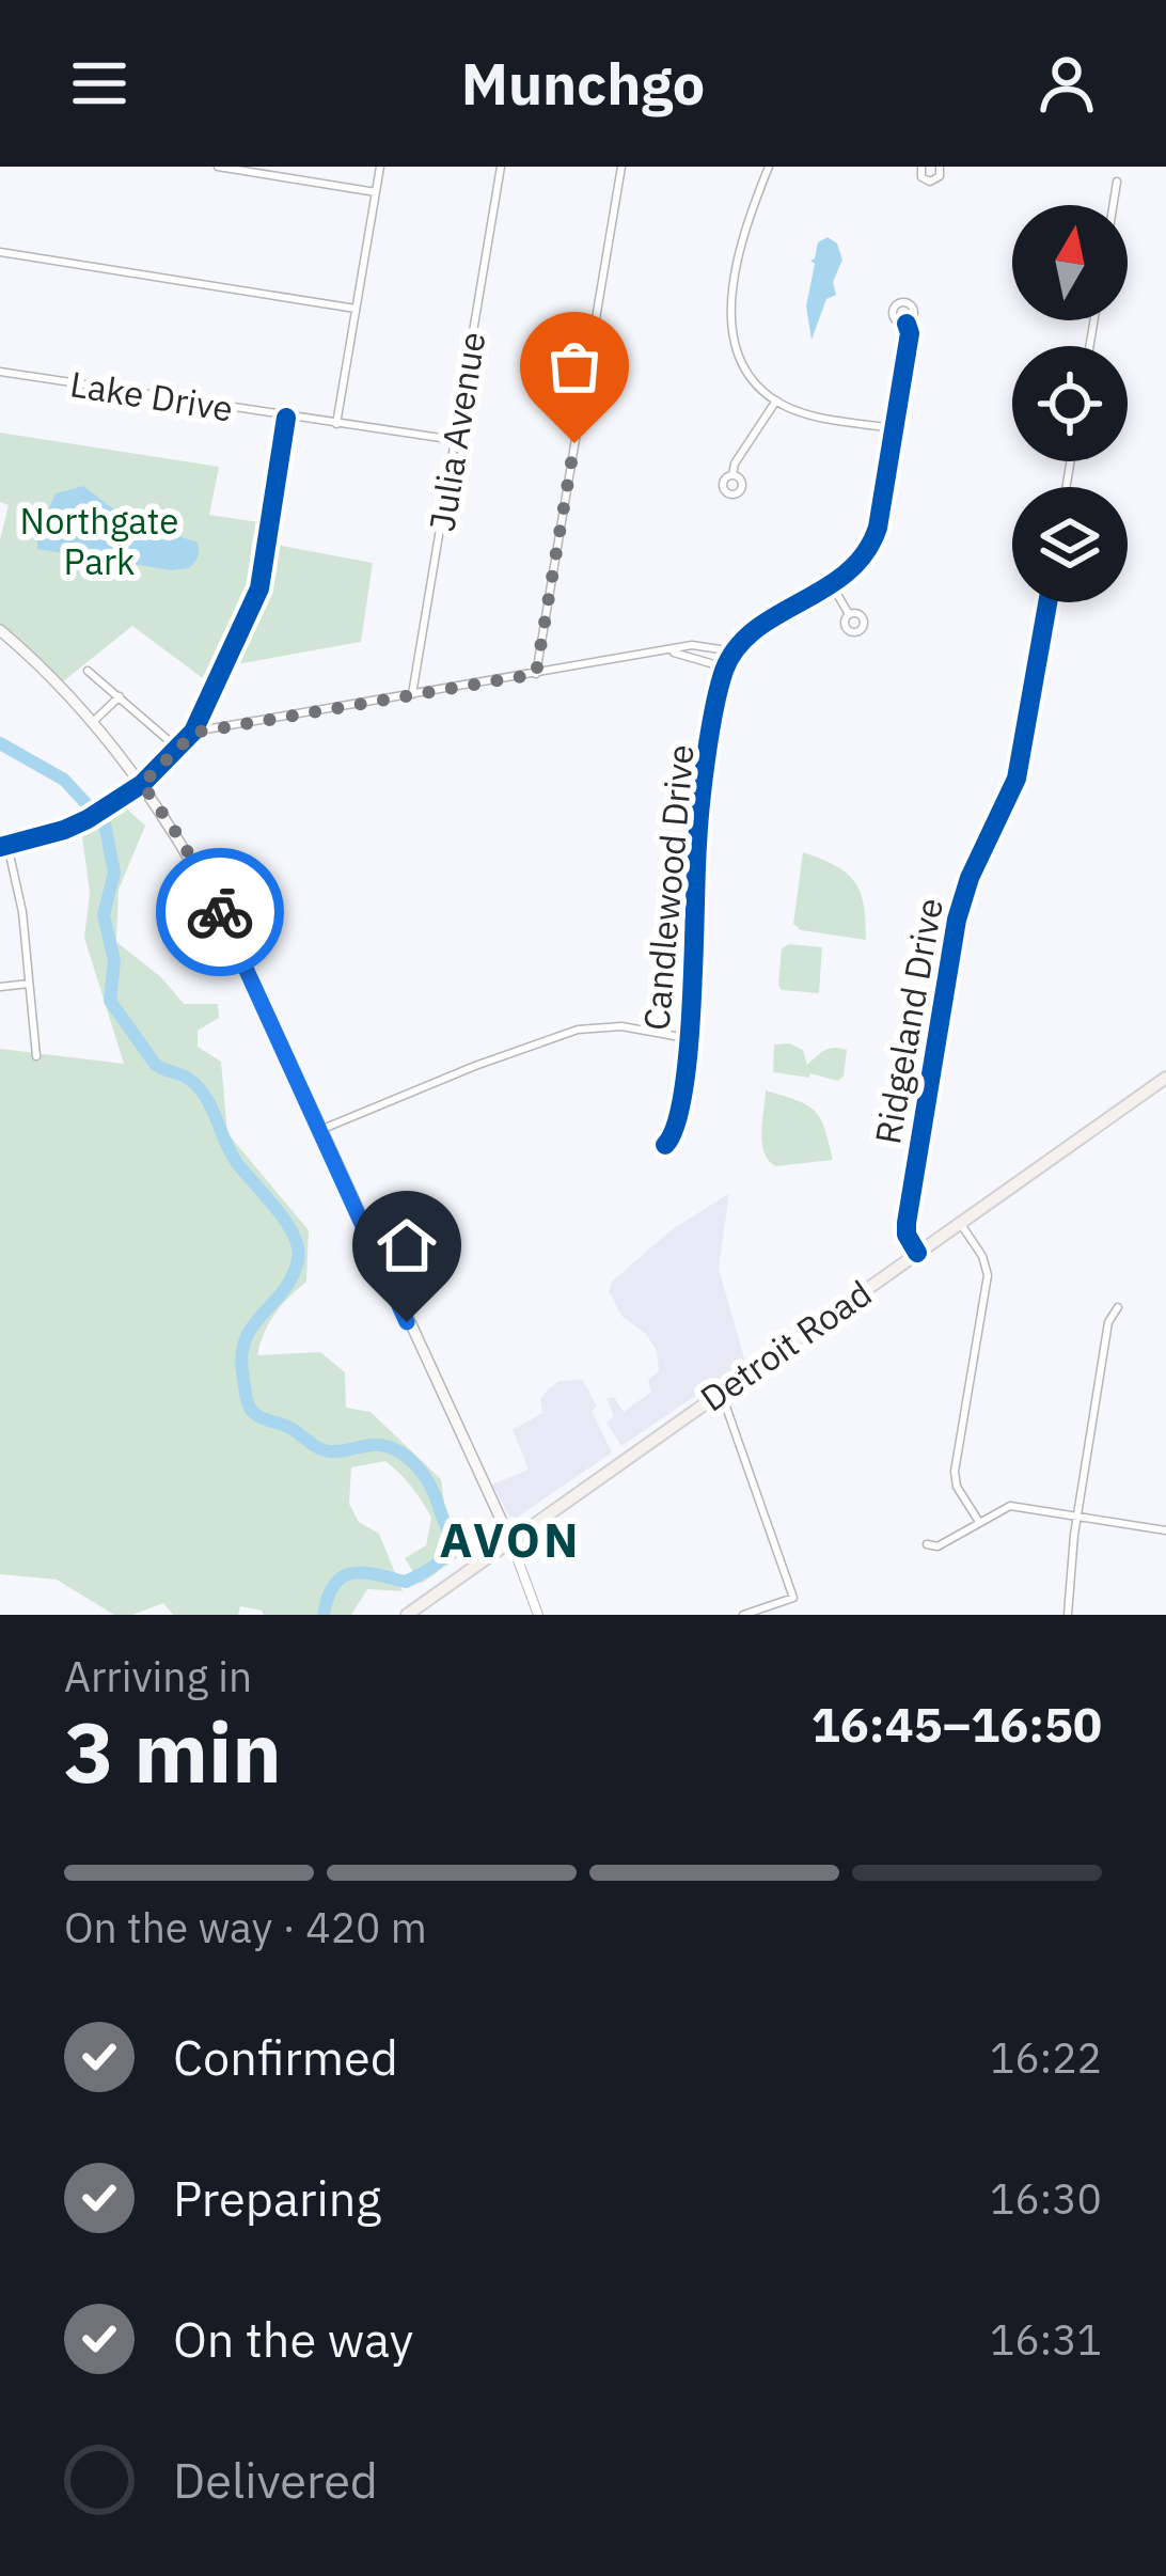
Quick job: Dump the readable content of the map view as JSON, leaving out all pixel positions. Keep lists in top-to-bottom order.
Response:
{
  "streets": {
    "main road": ["Detroit Road"],
    "street": [
      "Lake Drive",
      "Julia Avenue",
      "Candlewood Drive",
      "Ridgeland Drive"
    ]
  },
  "crossings": [
    ["Lake Drive", "Julia Avenue"],
    ["Ridgeland Drive", "Detroit Road"]
  ],
  "districts": ["AVON"],
  "parks": ["Northgate Park"],
  "north": "top",
  "page": {
    "header": "Munchgo",
    "heading": ["3 min", "Arriving in", "16:45–16:50"],
    "bar": "On the way · 420 m",
    "list": [
      ["Confirmed", "16:22"],
      ["Preparing", "16:30"],
      ["On the way", "16:31"],
      "Delivered"
    ]
  }
}
